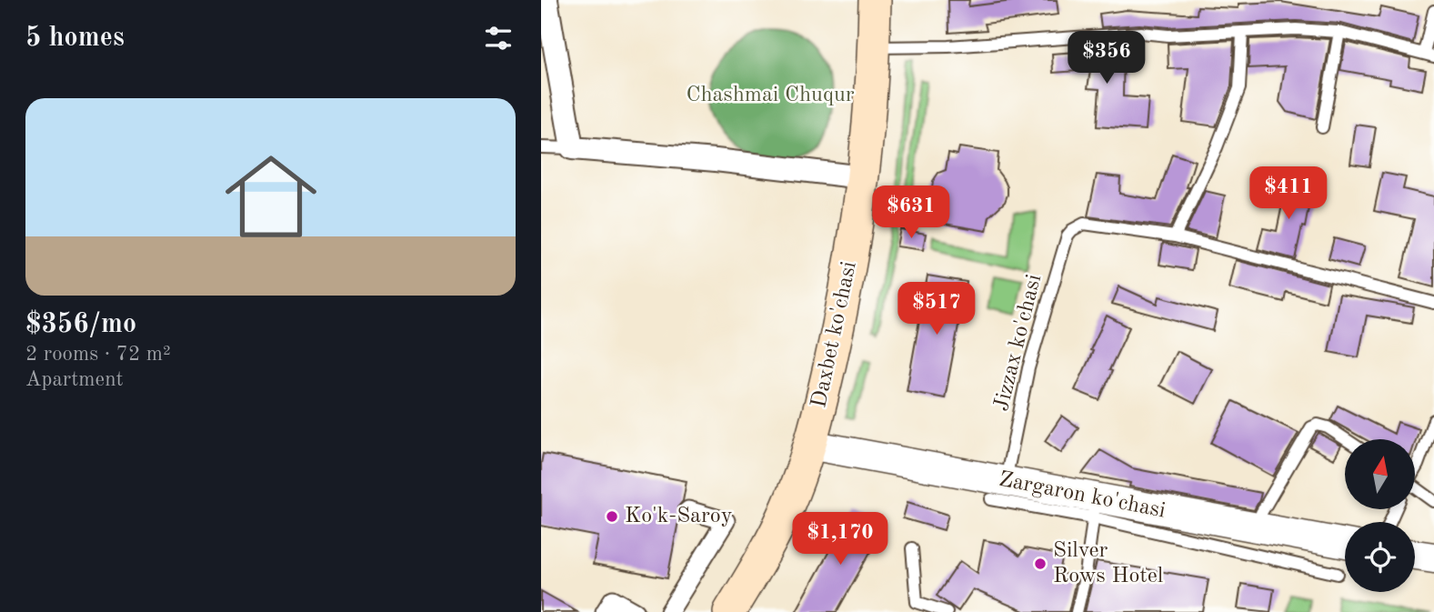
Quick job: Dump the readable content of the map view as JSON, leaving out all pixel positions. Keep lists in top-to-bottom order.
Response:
{
  "streets": {
    "main road": ["Daxbet ko'chasi"],
    "street": ["Zargaron ko'chasi"],
    "lane": ["Jizzax ko'chasi"]
  },
  "crossings": [
    ["Daxbet ko'chasi", "Zargaron ko'chasi"],
    ["Jizzax ko'chasi", "Zargaron ko'chasi"]
  ],
  "parks": ["Chashmai Chuqur"],
  "places": ["Ko'k-Saroy", "Silver Rows Hotel"],
  "north": "top",
  "page": {
    "heading": "5 homes",
    "price": [
      "$356",
      "$411",
      "$631",
      "$517",
      "$1,170"
    ],
    "list": [
      {
        "name": "$356/mo",
        "note": "2 rooms · 72 m² · Apartment"
      }
    ]
  }
}
